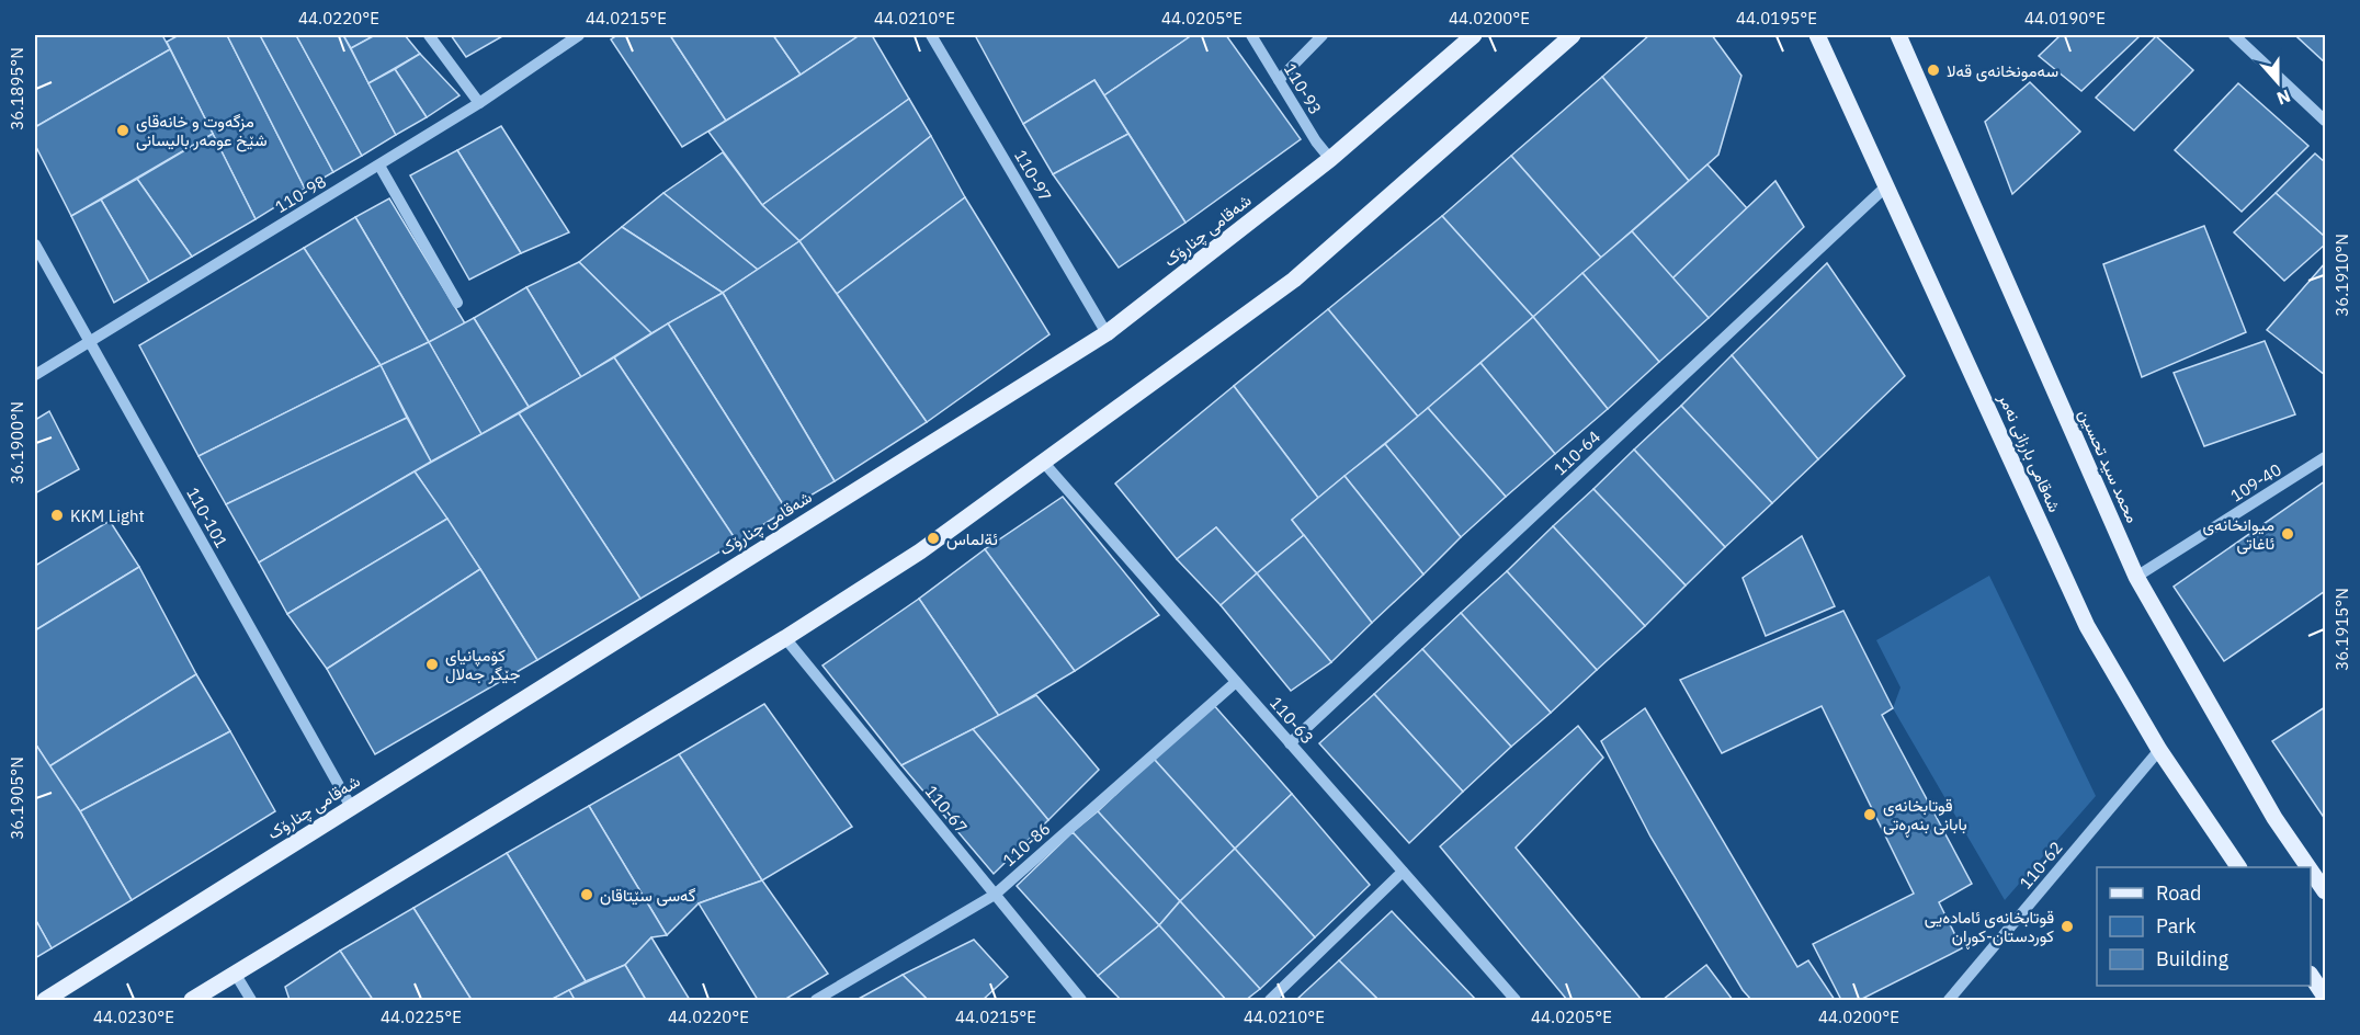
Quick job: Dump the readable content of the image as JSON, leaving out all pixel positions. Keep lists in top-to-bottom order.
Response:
{
  "streets": {
    "main road": ["شەقامی چنارۆک", "شەقامی بارزانی نەمر", "محمد سید تحسین"],
    "street": [
      "110-93",
      "110-97",
      "110-98",
      "110-64",
      "109-40",
      "110-101",
      "110-63",
      "110-67",
      "110-86",
      "110-62"
    ]
  },
  "crossings": [
    ["110-93", "شەقامی چنارۆک"],
    ["110-97", "شەقامی چنارۆک"],
    ["110-98", "110-101"],
    ["شەقامی چنارۆک", "110-101"],
    ["110-64", "شەقامی بارزانی نەمر"],
    ["110-64", "110-63"],
    ["شەقامی بارزانی نەمر", "110-62"],
    ["محمد سید تحسین", "109-40"],
    ["110-63", "110-86"],
    ["110-67", "110-86"]
  ],
  "places": [
    "سەمونخانەی قەلا",
    "مزگەوت و خانەقای شێخ عومەر بالیسانی",
    "KKM Light",
    "میوانخانەی ئاغاتی",
    "ئةلماس",
    "کۆمپانیای جێگر جەلال",
    "قوتابخانەی بابانی بنەڕەتی",
    "گەسی سێتاقان",
    "قوتابخانەی ئامادەیی کوردستان-کوڕان"
  ],
  "legend": ["Road", "Park", "Building"],
  "north": "bottom",
  "coordinates": [
    "44.0220°E",
    "44.0215°E",
    "44.0210°E",
    "44.0205°E",
    "44.0200°E",
    "44.0195°E",
    "44.0190°E",
    "36.1895°N",
    "36.1910°N",
    "36.1900°N",
    "36.1915°N",
    "36.1905°N",
    "44.0230°E",
    "44.0225°E"
  ]
}
